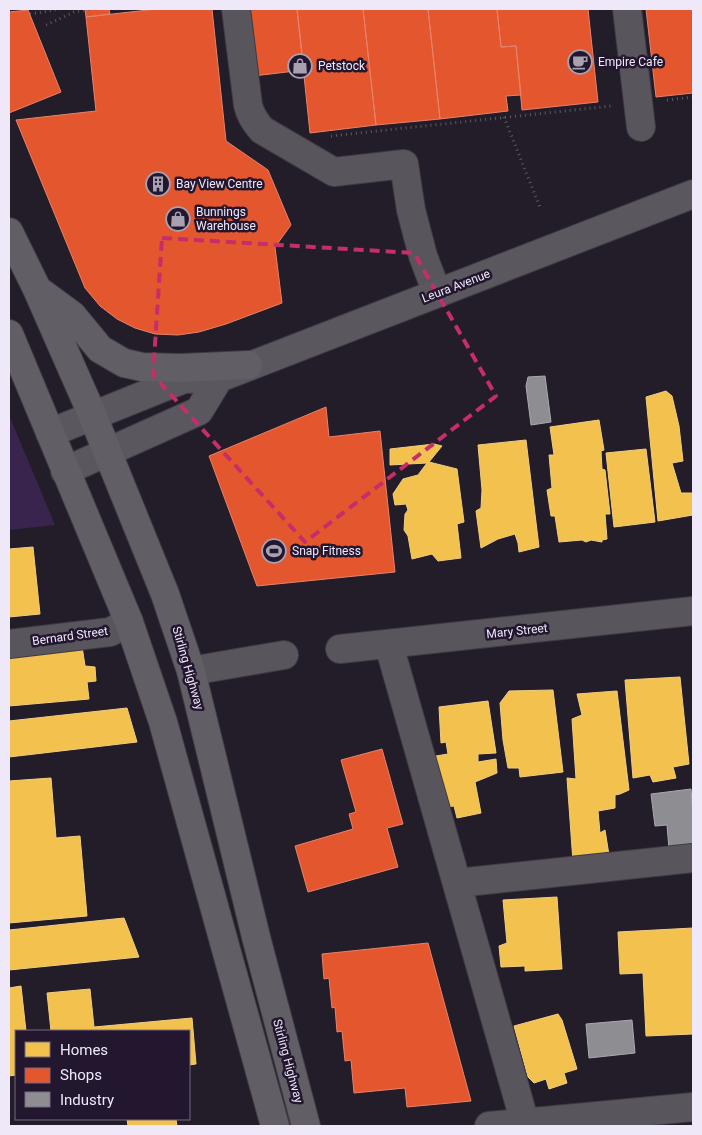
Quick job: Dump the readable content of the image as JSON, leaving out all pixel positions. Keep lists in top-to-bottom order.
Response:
{
  "streets": {
    "highway": ["Stirling Highway"],
    "main road": ["Leura Avenue"],
    "street": ["Mary Street", "Bernard Street"]
  },
  "crossings": [
    ["Leura Avenue", "Stirling Highway"]
  ],
  "places": {
    "cafe": ["Empire Cafe"],
    "shop": ["Petstock", "Bunnings Warehouse"],
    "building": ["Bay View Centre"],
    "sports": ["Snap Fitness"]
  },
  "legend": ["Homes", "Shops", "Industry"]
}
